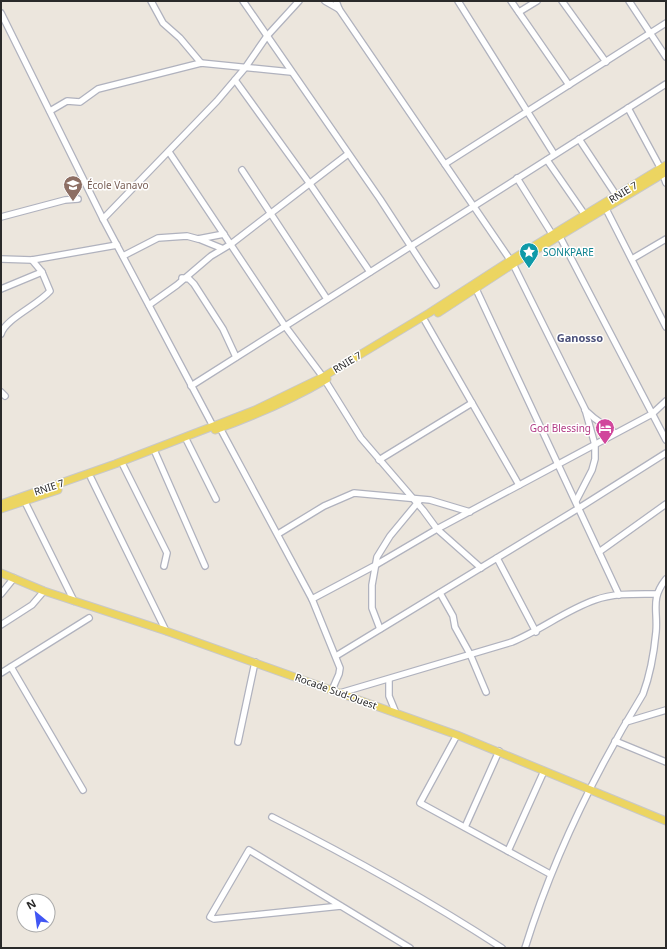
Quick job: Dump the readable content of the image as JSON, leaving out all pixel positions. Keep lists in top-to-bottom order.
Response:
{
  "streets": {
    "main road": ["RNIE 7", "Rocade Sud-Ouest"]
  },
  "districts": ["Ganosso"],
  "places": {
    "school or university": ["École Vanavo"],
    "place": ["SONKPARE"],
    "hotel": ["God Blessing"]
  },
  "north": "top left"
}
